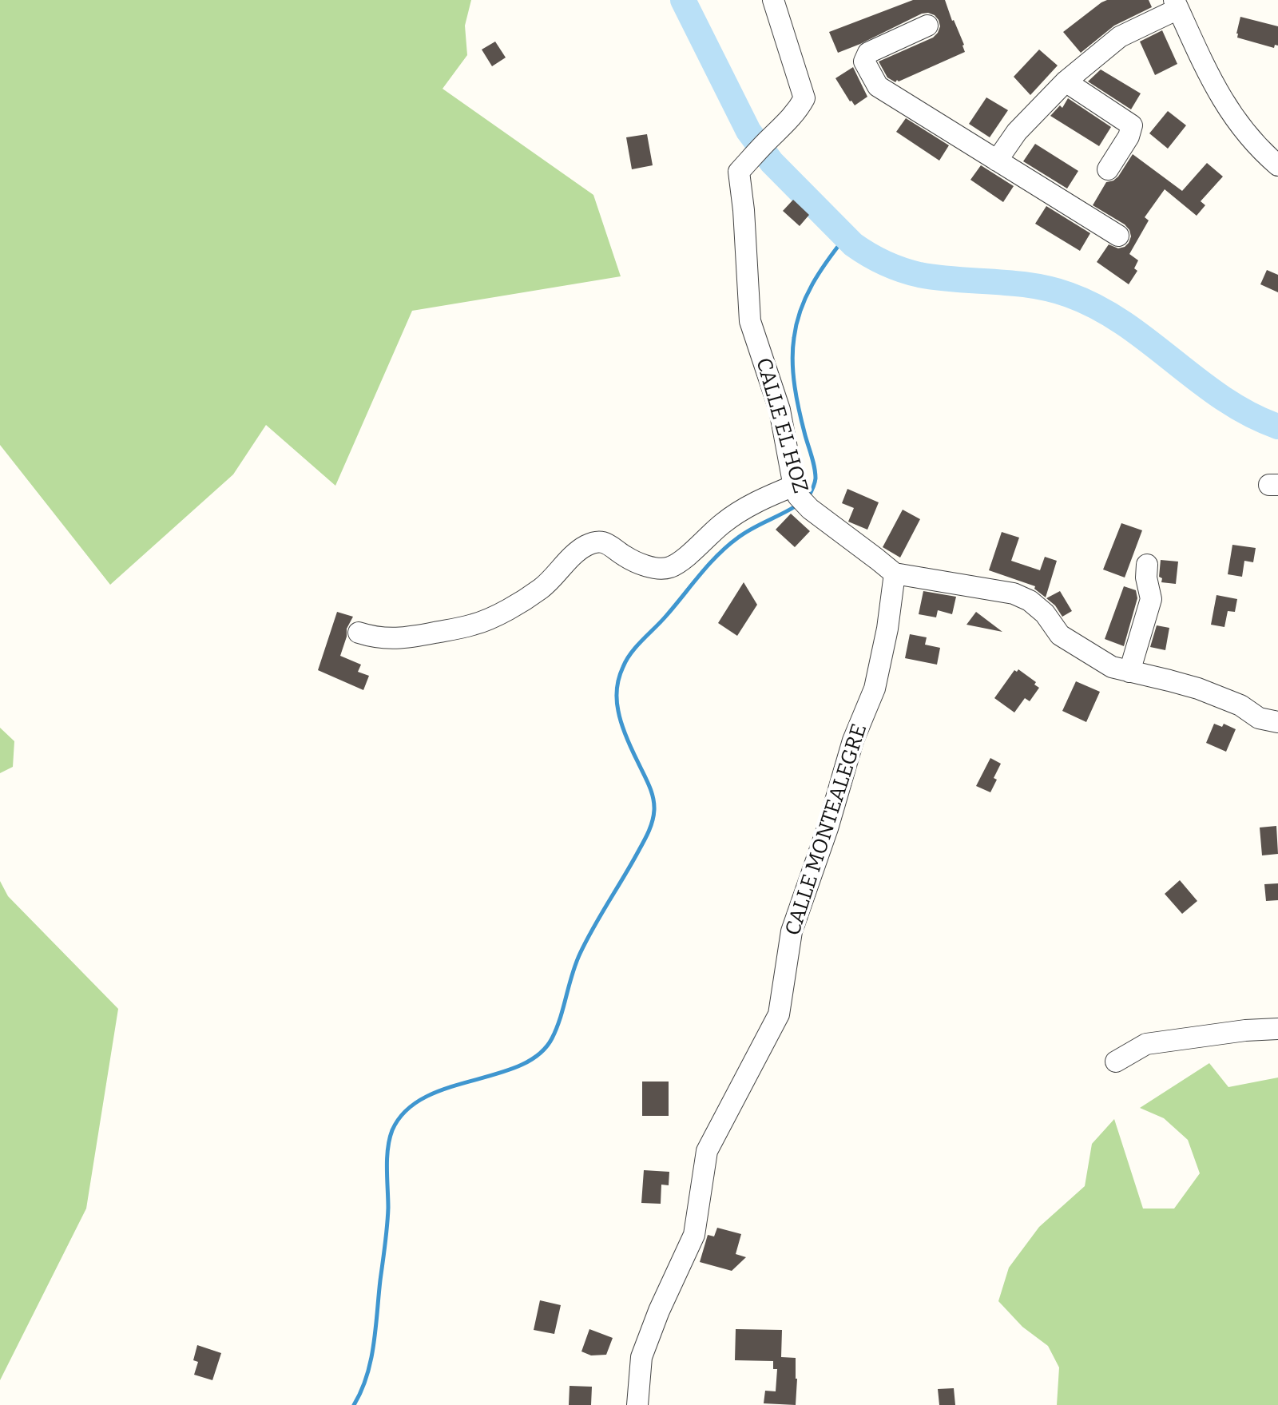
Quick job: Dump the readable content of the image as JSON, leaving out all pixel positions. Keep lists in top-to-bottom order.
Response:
{
  "streets": {
    "street": ["CALLE EL HOZ", "CALLE MONTEALEGRE"]
  },
  "crossings": [
    ["CALLE EL HOZ", "CALLE MONTEALEGRE"]
  ]
}
